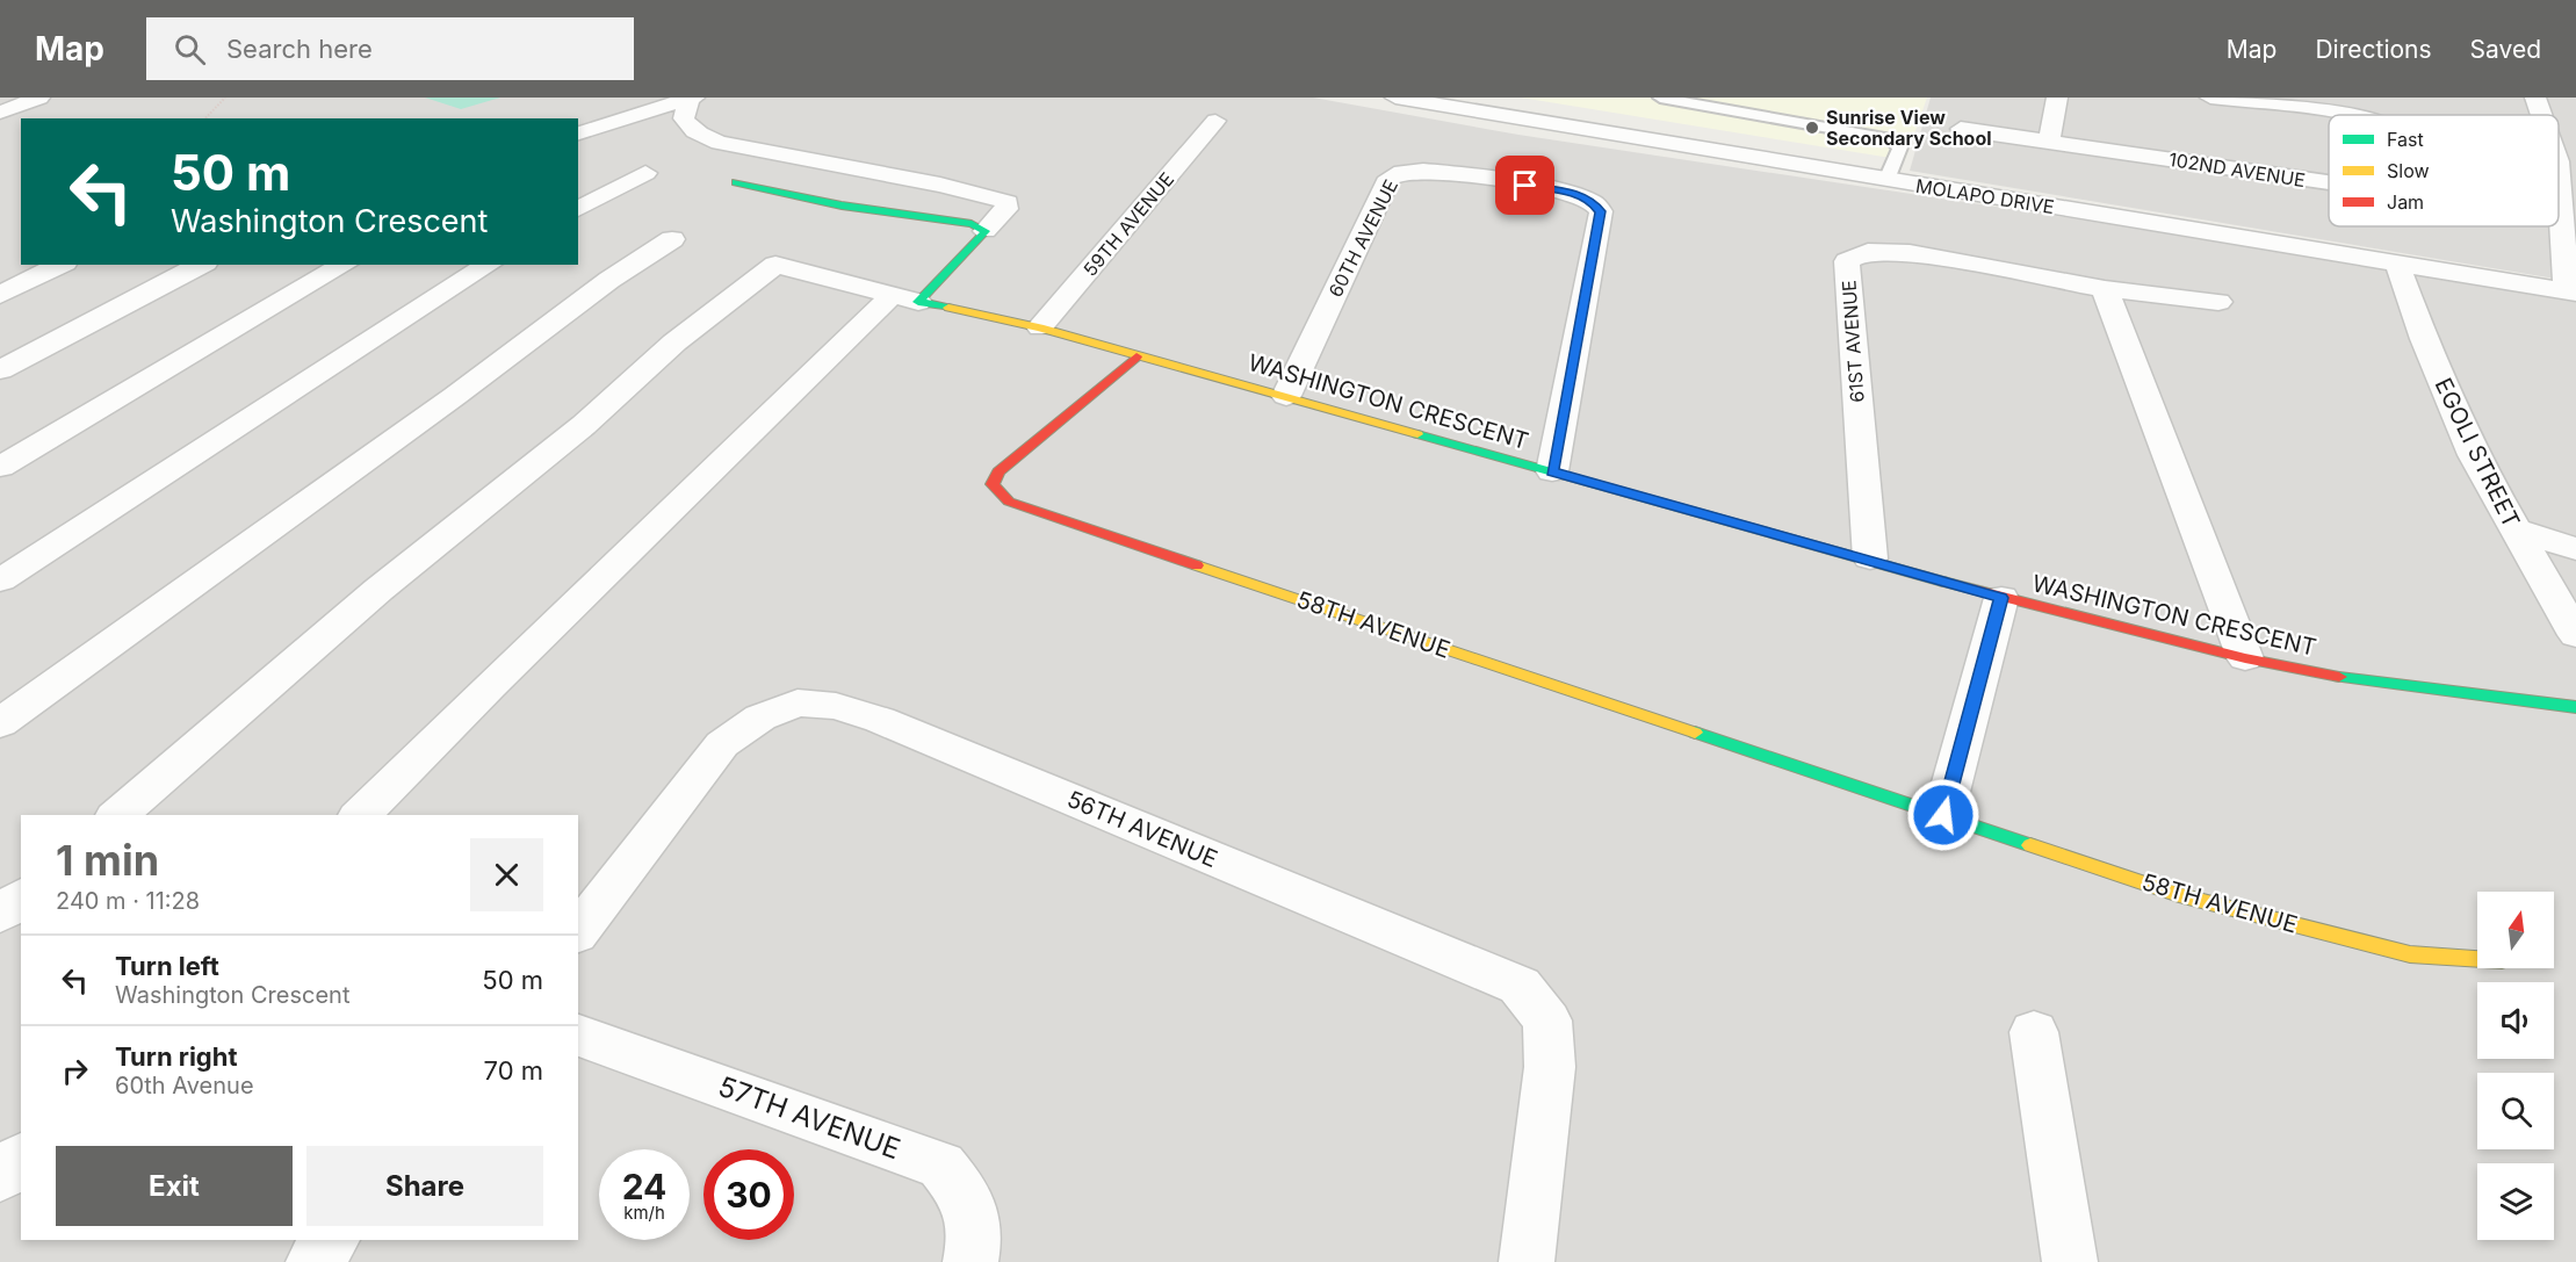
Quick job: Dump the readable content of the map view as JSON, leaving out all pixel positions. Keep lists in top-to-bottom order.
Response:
{
  "streets": {
    "street": [
      "102ND AVENUE",
      "MOLAPO DRIVE",
      "59TH AVENUE",
      "60TH AVENUE",
      "61ST AVENUE",
      "WASHINGTON CRESCENT",
      "EGOLI STREET",
      "58TH AVENUE",
      "56TH AVENUE",
      "57TH AVENUE"
    ]
  },
  "crossings": [
    ["MOLAPO DRIVE", "EGOLI STREET"],
    ["59TH AVENUE", "WASHINGTON CRESCENT"],
    ["60TH AVENUE", "WASHINGTON CRESCENT"],
    ["61ST AVENUE", "WASHINGTON CRESCENT"],
    ["WASHINGTON CRESCENT", "58TH AVENUE"]
  ],
  "places": ["Sunrise View Secondary School"],
  "legend": ["Fast", "Slow", "Jam"],
  "north": "top",
  "page": {
    "header": "Map",
    "search": "Search here",
    "nav": ["Map", "Directions", "Saved"],
    "turn": ["50 m", "Washington Crescent"],
    "heading": ["1 min", "240 m · 11:28"],
    "list": [
      {
        "name": "Turn left",
        "note": "Washington Crescent",
        "value": "50 m"
      },
      {
        "name": "Turn right",
        "note": "60th Avenue",
        "value": "70 m"
      }
    ],
    "buttons": ["Exit", "Share"],
    "speed": "24 km/h",
    "limit": "30"
  }
}
